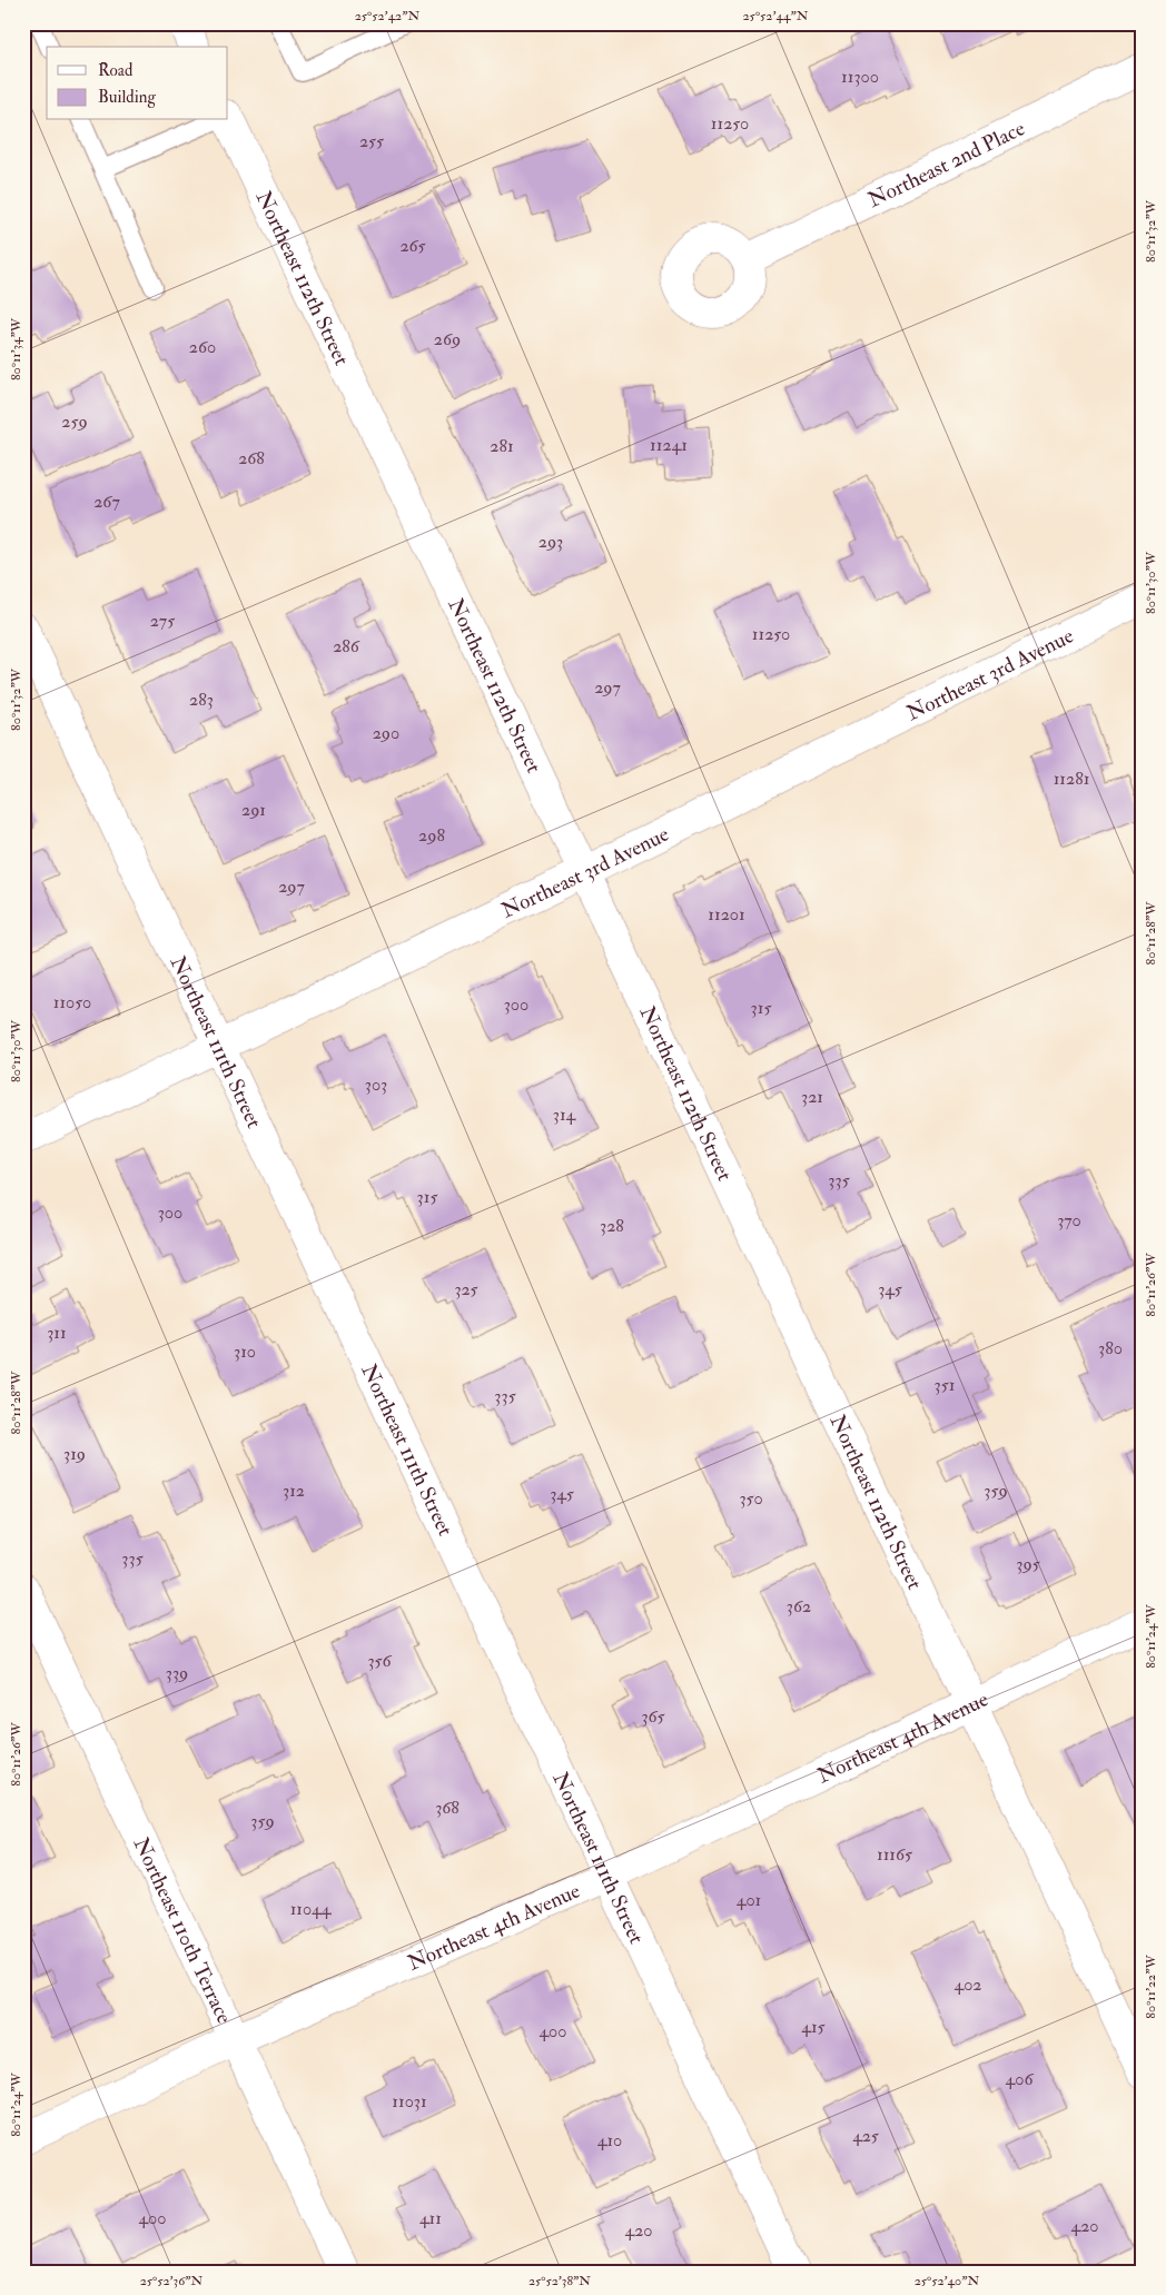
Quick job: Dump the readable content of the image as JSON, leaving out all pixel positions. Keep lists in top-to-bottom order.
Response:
{
  "streets": {
    "street": [
      "Northeast 2nd Place",
      "Northeast 112th Street",
      "Northeast 3rd Avenue",
      "Northeast 111th Street",
      "Northeast 4th Avenue",
      "Northeast 110th Terrace"
    ]
  },
  "crossings": [
    ["Northeast 112th Street", "Northeast 3rd Avenue"],
    ["Northeast 112th Street", "Northeast 4th Avenue"],
    ["Northeast 3rd Avenue", "Northeast 111th Street"],
    ["Northeast 111th Street", "Northeast 4th Avenue"],
    ["Northeast 4th Avenue", "Northeast 110th Terrace"]
  ],
  "house_numbers": [
    "11300",
    "11250",
    "255",
    "265",
    "269",
    "260",
    "259",
    "11241",
    "281",
    "268",
    "267",
    "293",
    "275",
    "11250",
    "286",
    "297",
    "283",
    "290",
    "11281",
    "291",
    "298",
    "297",
    "11201",
    "11050",
    "300",
    "315",
    "303",
    "321",
    "314",
    "335",
    "315",
    "300",
    "370",
    "328",
    "325",
    "345",
    "311",
    "380",
    "310",
    "351",
    "335",
    "319",
    "312",
    "359",
    "345",
    "350",
    "335",
    "395",
    "362",
    "356",
    "339",
    "365",
    "368",
    "359",
    "11165",
    "401",
    "11044",
    "402",
    "415",
    "400",
    "406",
    "11031",
    "425",
    "410",
    "400",
    "411",
    "420",
    "420"
  ],
  "legend": ["Road", "Building"],
  "coordinates": [
    "25°52'42\"N",
    "25°52'44\"N",
    "80°11'32\"W",
    "80°11'34\"W",
    "80°11'30\"W",
    "80°11'28\"W",
    "80°11'26\"W",
    "80°11'24\"W",
    "80°11'22\"W",
    "25°52'36\"N",
    "25°52'38\"N",
    "25°52'40\"N"
  ]
}
